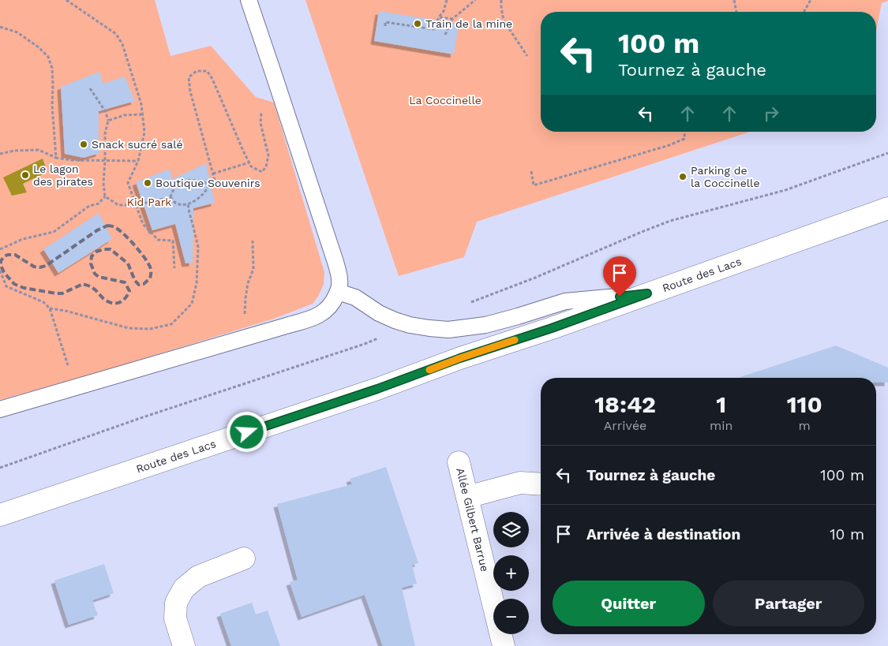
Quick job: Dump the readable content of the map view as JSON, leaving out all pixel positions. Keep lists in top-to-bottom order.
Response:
{
  "streets": {
    "main road": ["Route des Lacs", "Allée Gilbert Barrue"]
  },
  "parks": ["La Coccinelle", "Kid Park"],
  "places": [
    "Train de la mine",
    "Snack sucré salé",
    "Le lagon des pirates",
    "Parking de la Coccinelle",
    "Boutique Souvenirs"
  ],
  "page": {
    "turn": ["100 m", "Tournez à gauche"],
    "eta": [
      "18:42",
      "Arrivée",
      "1",
      "min",
      "110",
      "m"
    ],
    "list": [
      {
        "name": "Tournez à gauche",
        "value": "100 m"
      },
      {
        "name": "Arrivée à destination",
        "value": "10 m"
      }
    ],
    "map_buttons": ["+", "−"],
    "buttons": ["Quitter", "Partager"]
  }
}
